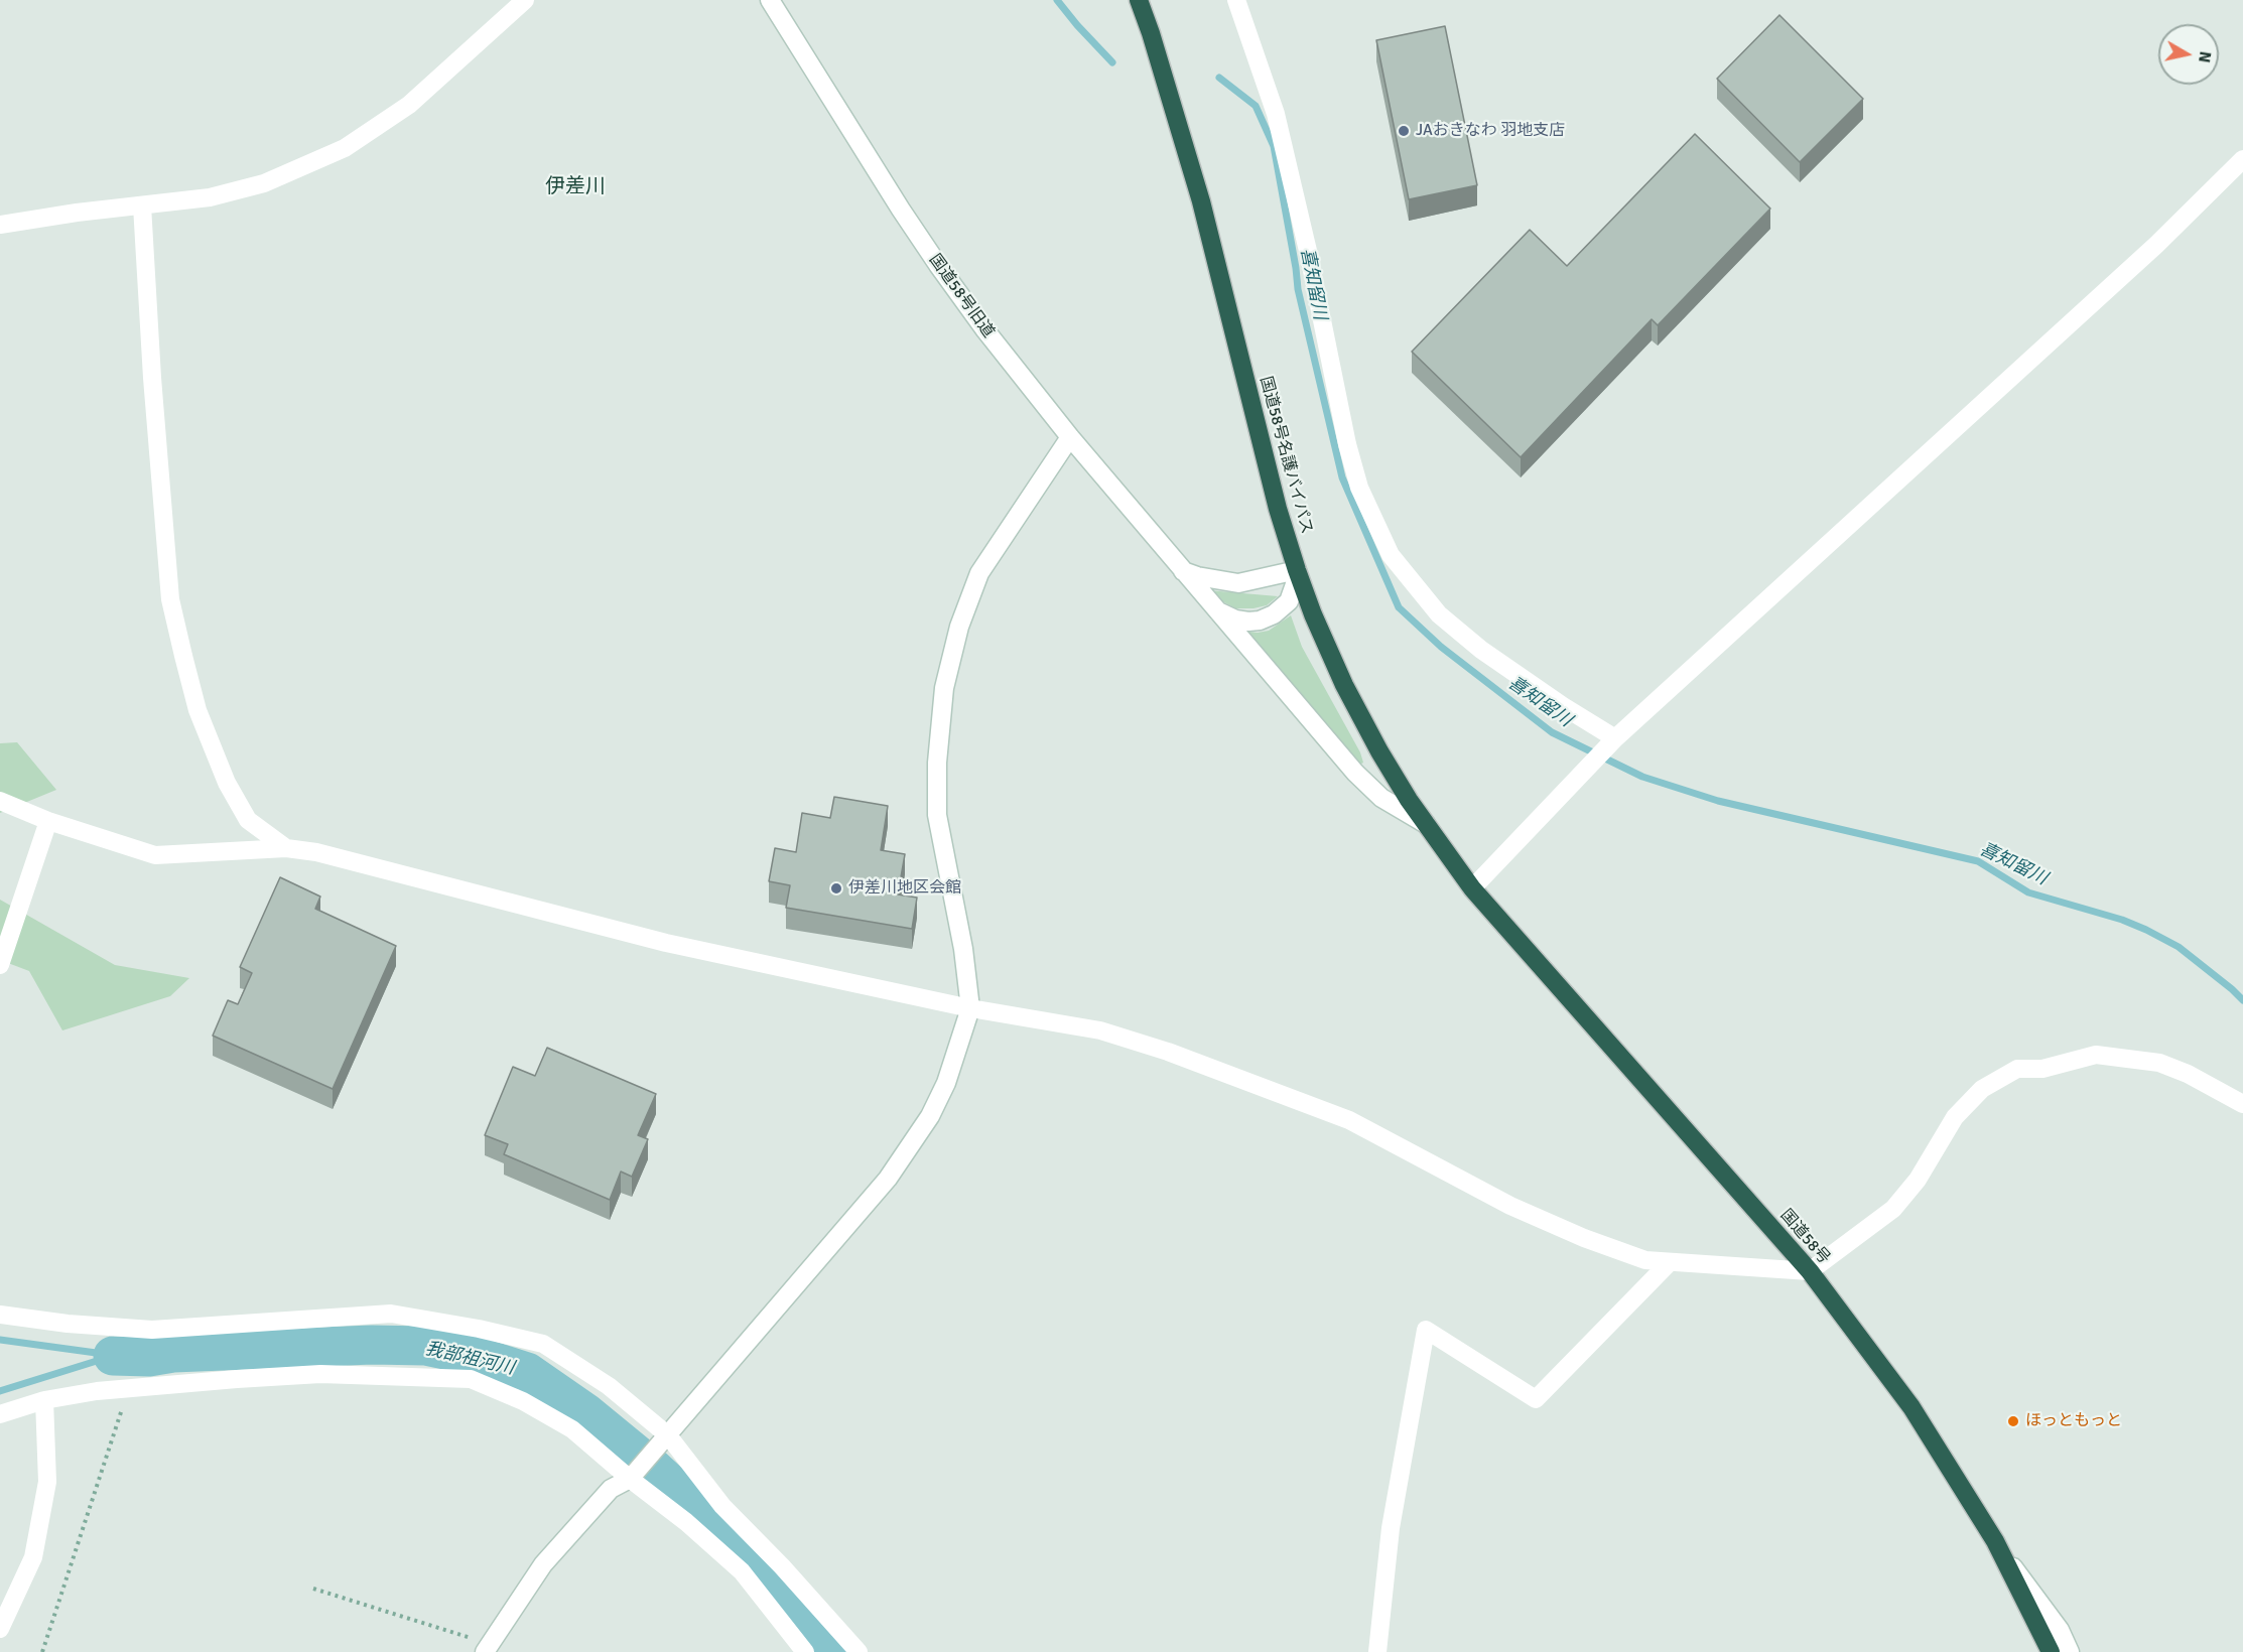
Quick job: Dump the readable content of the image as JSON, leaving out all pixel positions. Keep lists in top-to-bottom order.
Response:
{
  "streets": {
    "highway": ["国道58号名護バイパス", "国道58号"],
    "street": ["国道58号旧道"]
  },
  "crossings": [
    ["国道58号旧道", "国道58号名護バイパス"],
    ["国道58号名護バイパス", "国道58号"]
  ],
  "districts": ["伊差川"],
  "water": ["喜知留川", "我部祖河川"],
  "places": ["JAおきなわ 羽地支店", "伊差川地区会館", "ほっともっと"],
  "north": "right"
}
